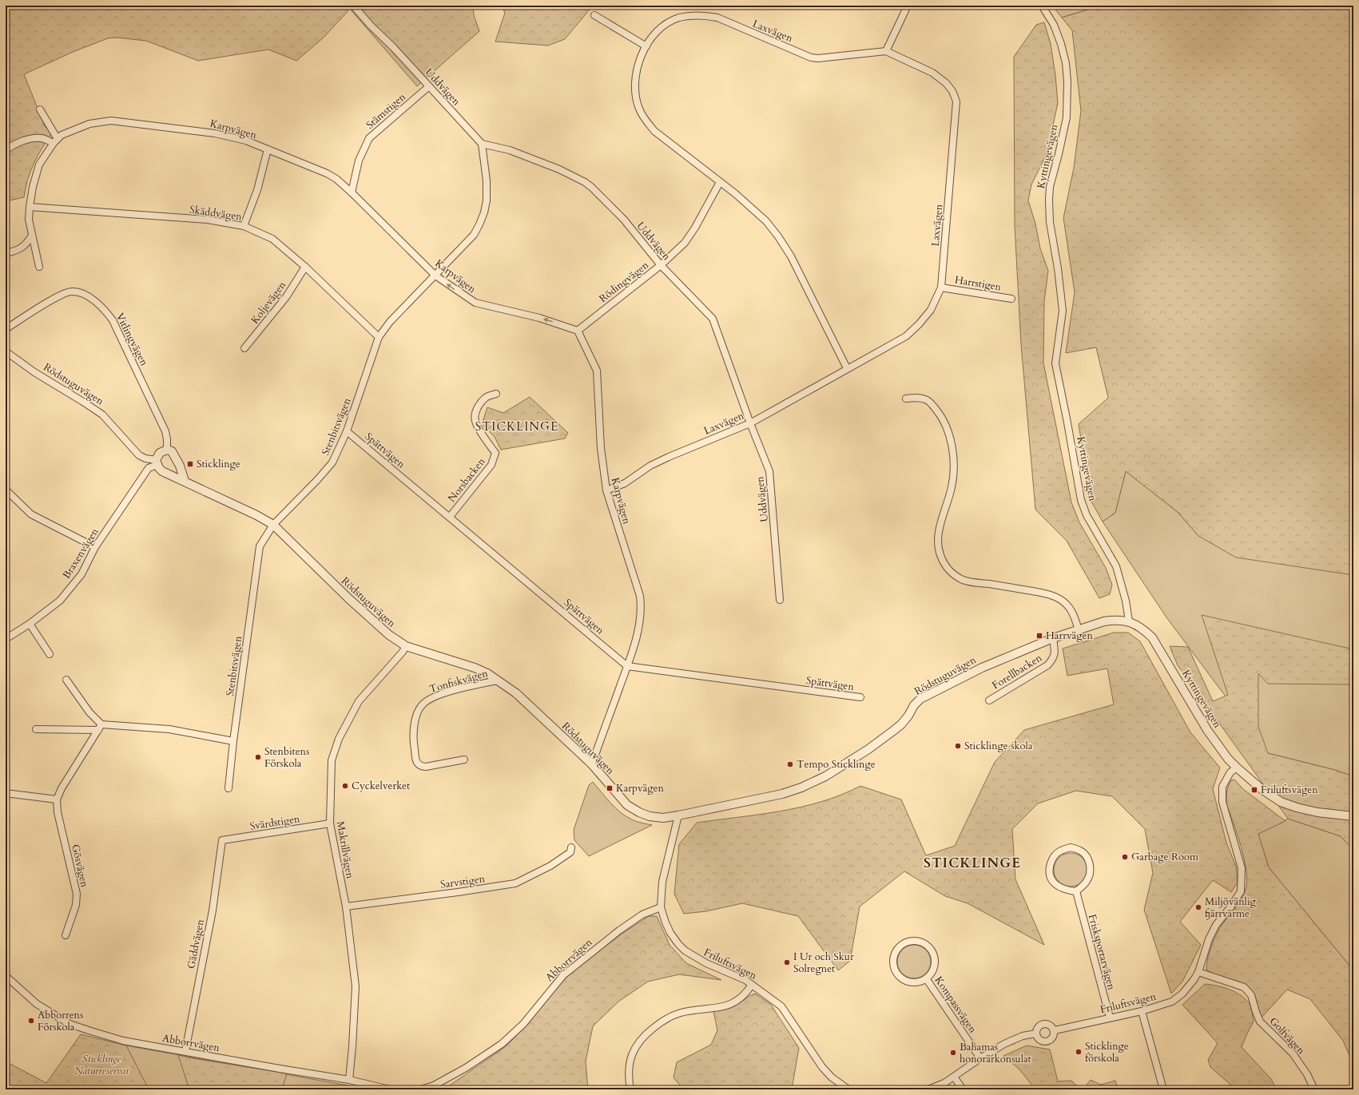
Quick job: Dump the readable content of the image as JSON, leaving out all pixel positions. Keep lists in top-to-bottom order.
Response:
{
  "streets": {
    "street": [
      "Laxvägen",
      "Uddvägen",
      "Stämstigen",
      "Karpvägen",
      "Kyttingevägen",
      "Skäddvägen",
      "Rödingvägen",
      "Harrstigen",
      "Koljevägen",
      "Vitlingvägen",
      "Rödstuguvägen",
      "Stenbitsvägen",
      "Spättvägen",
      "Norsbacken",
      "Braxenvägen",
      "Forellbacken",
      "Tonfiskvägen",
      "Svärdstigen",
      "Makrillvägen",
      "Gösvägen",
      "Sarvstigen",
      "Gäddvägen",
      "Frisksportarvägen",
      "Abborrvägen",
      "Friluftsvägen",
      "Kompassvägen",
      "Golfvägen"
    ]
  },
  "crossings": [
    ["Laxvägen", "Uddvägen"],
    ["Laxvägen", "Karpvägen"],
    ["Laxvägen", "Rödingvägen"],
    ["Laxvägen", "Harrstigen"],
    ["Uddvägen", "Stämstigen"],
    ["Uddvägen", "Rödingvägen"],
    ["Uddvägen", "Stenbitsvägen"],
    ["Stämstigen", "Karpvägen"],
    ["Karpvägen", "Skäddvägen"],
    ["Karpvägen", "Rödingvägen"],
    ["Karpvägen", "Rödstuguvägen"],
    ["Karpvägen", "Stenbitsvägen"],
    ["Karpvägen", "Spättvägen"],
    ["Kyttingevägen", "Rödstuguvägen"],
    ["Kyttingevägen", "Friluftsvägen"],
    ["Skäddvägen", "Koljevägen"],
    ["Skäddvägen", "Stenbitsvägen"],
    ["Rödstuguvägen", "Stenbitsvägen"],
    ["Rödstuguvägen", "Braxenvägen"],
    ["Rödstuguvägen", "Forellbacken"],
    ["Rödstuguvägen", "Tonfiskvägen"],
    ["Rödstuguvägen", "Makrillvägen"],
    ["Stenbitsvägen", "Spättvägen"],
    ["Spättvägen", "Norsbacken"],
    ["Svärdstigen", "Makrillvägen"],
    ["Svärdstigen", "Gäddvägen"],
    ["Makrillvägen", "Sarvstigen"],
    ["Makrillvägen", "Abborrvägen"],
    ["Gäddvägen", "Abborrvägen"],
    ["Frisksportarvägen", "Friluftsvägen"],
    ["Abborrvägen", "Friluftsvägen"],
    ["Friluftsvägen", "Golfvägen"]
  ],
  "districts": ["STICKLINGE", "STICKLINGE"],
  "parks": ["Sticklinge Naturreservat"],
  "places": {
    "transit": [
      "Sticklinge",
      "Harrvägen",
      "Karpvägen",
      "Friluftsvägen"
    ],
    "other": [
      "Sticklinge skola",
      "Stenbitens Förskola",
      "Tempo Sticklinge",
      "Cyckelverket",
      "Garbage Room",
      "Miljövänlig fjärrvärme",
      "I Ur och Skur Solregnet",
      "Abborrens Förskola",
      "Sticklinge förskola",
      "Bahamas honorärkonsulat"
    ]
  }
}
